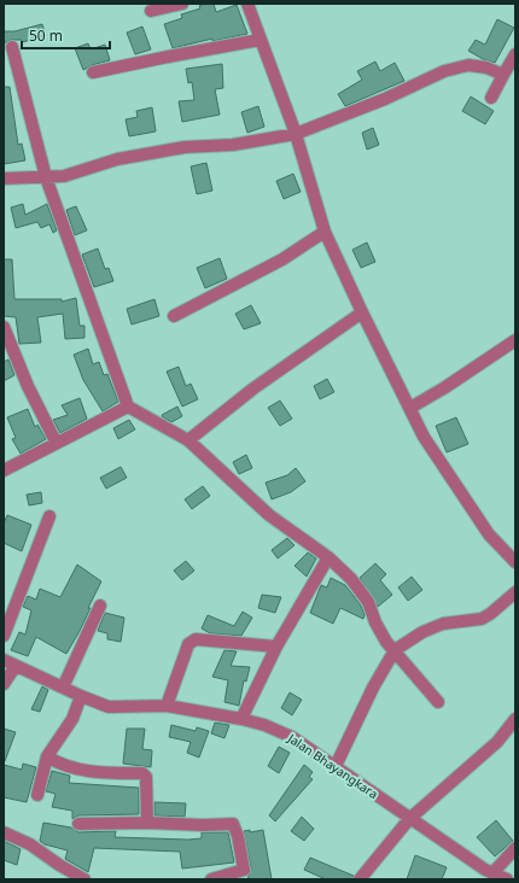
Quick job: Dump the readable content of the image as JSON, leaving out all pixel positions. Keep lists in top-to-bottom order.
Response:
{
  "streets": {
    "street": ["Jalan Bhayangkara"]
  },
  "scale_bar": "50 m"
}
